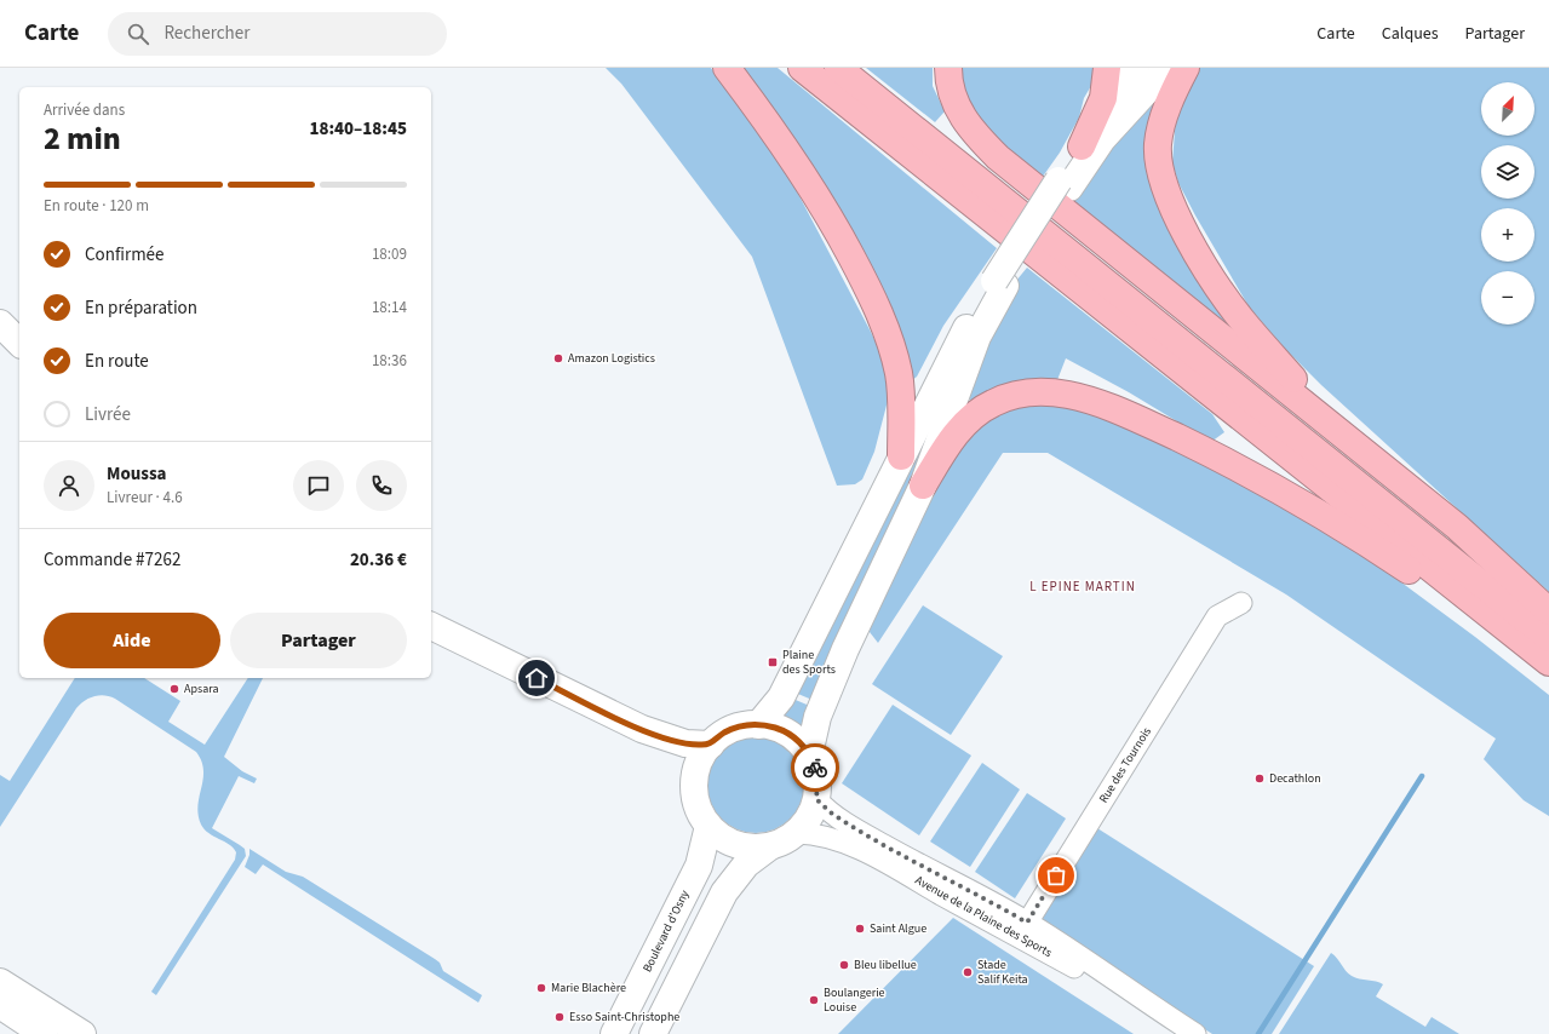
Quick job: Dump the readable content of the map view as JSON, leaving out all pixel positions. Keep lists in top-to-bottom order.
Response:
{
  "streets": {
    "main road": ["Boulevard d'Osny"],
    "street": ["Rue des Tournois", "Avenue de la Plaine des Sports"]
  },
  "crossings": [
    ["Rue des Tournois", "Avenue de la Plaine des Sports"],
    ["Avenue de la Plaine des Sports", "Boulevard d'Osny"]
  ],
  "districts": ["L EPINE MARTIN"],
  "places": {
    "other": [
      "Amazon Logistics",
      "Apsara",
      "Decathlon",
      "Saint Algue",
      "Bleu libellue",
      "Stade Salif Keita",
      "Marie Blachère",
      "Boulangerie Louise",
      "Esso Saint-Christophe"
    ],
    "transit": ["Plaine des Sports"]
  },
  "north": "top right",
  "page": {
    "header": "Carte",
    "search": "Rechercher",
    "nav": ["Carte", "Calques", "Partager"],
    "map_buttons": ["+", "−"],
    "heading": ["2 min", "Arrivée dans", "18:40–18:45"],
    "panel": [
      "Moussa",
      "Livreur · 4.6",
      "Commande #7262",
      "20.36 €"
    ],
    "bar": "En route · 120 m",
    "list": [
      ["Confirmée", "18:09"],
      ["En préparation", "18:14"],
      ["En route", "18:36"],
      "Livrée"
    ],
    "buttons": ["Aide", "Partager"]
  }
}
